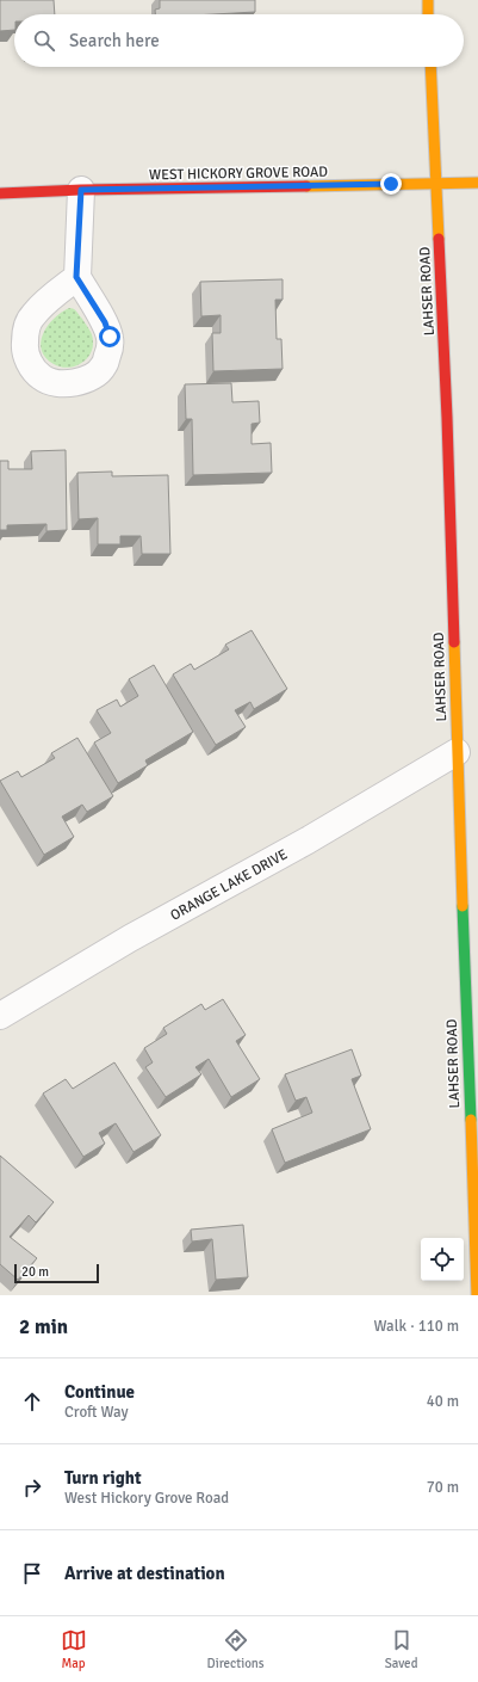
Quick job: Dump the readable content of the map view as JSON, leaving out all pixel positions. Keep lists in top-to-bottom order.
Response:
{
  "streets": {
    "street": ["WEST HICKORY GROVE ROAD", "LAHSER ROAD", "ORANGE LAKE DRIVE"]
  },
  "crossings": [
    ["WEST HICKORY GROVE ROAD", "LAHSER ROAD"],
    ["LAHSER ROAD", "ORANGE LAKE DRIVE"]
  ],
  "scale_bar": "20 m",
  "page": {
    "search": "Search here",
    "scale": "20 m",
    "heading": ["2 min", "Walk · 110 m"],
    "list": [
      ["Continue", "Croft Way", "40 m"],
      ["Turn right", "West Hickory Grove Road", "70 m"],
      "Arrive at destination"
    ],
    "nav": ["Map", "Directions", "Saved"]
  }
}
